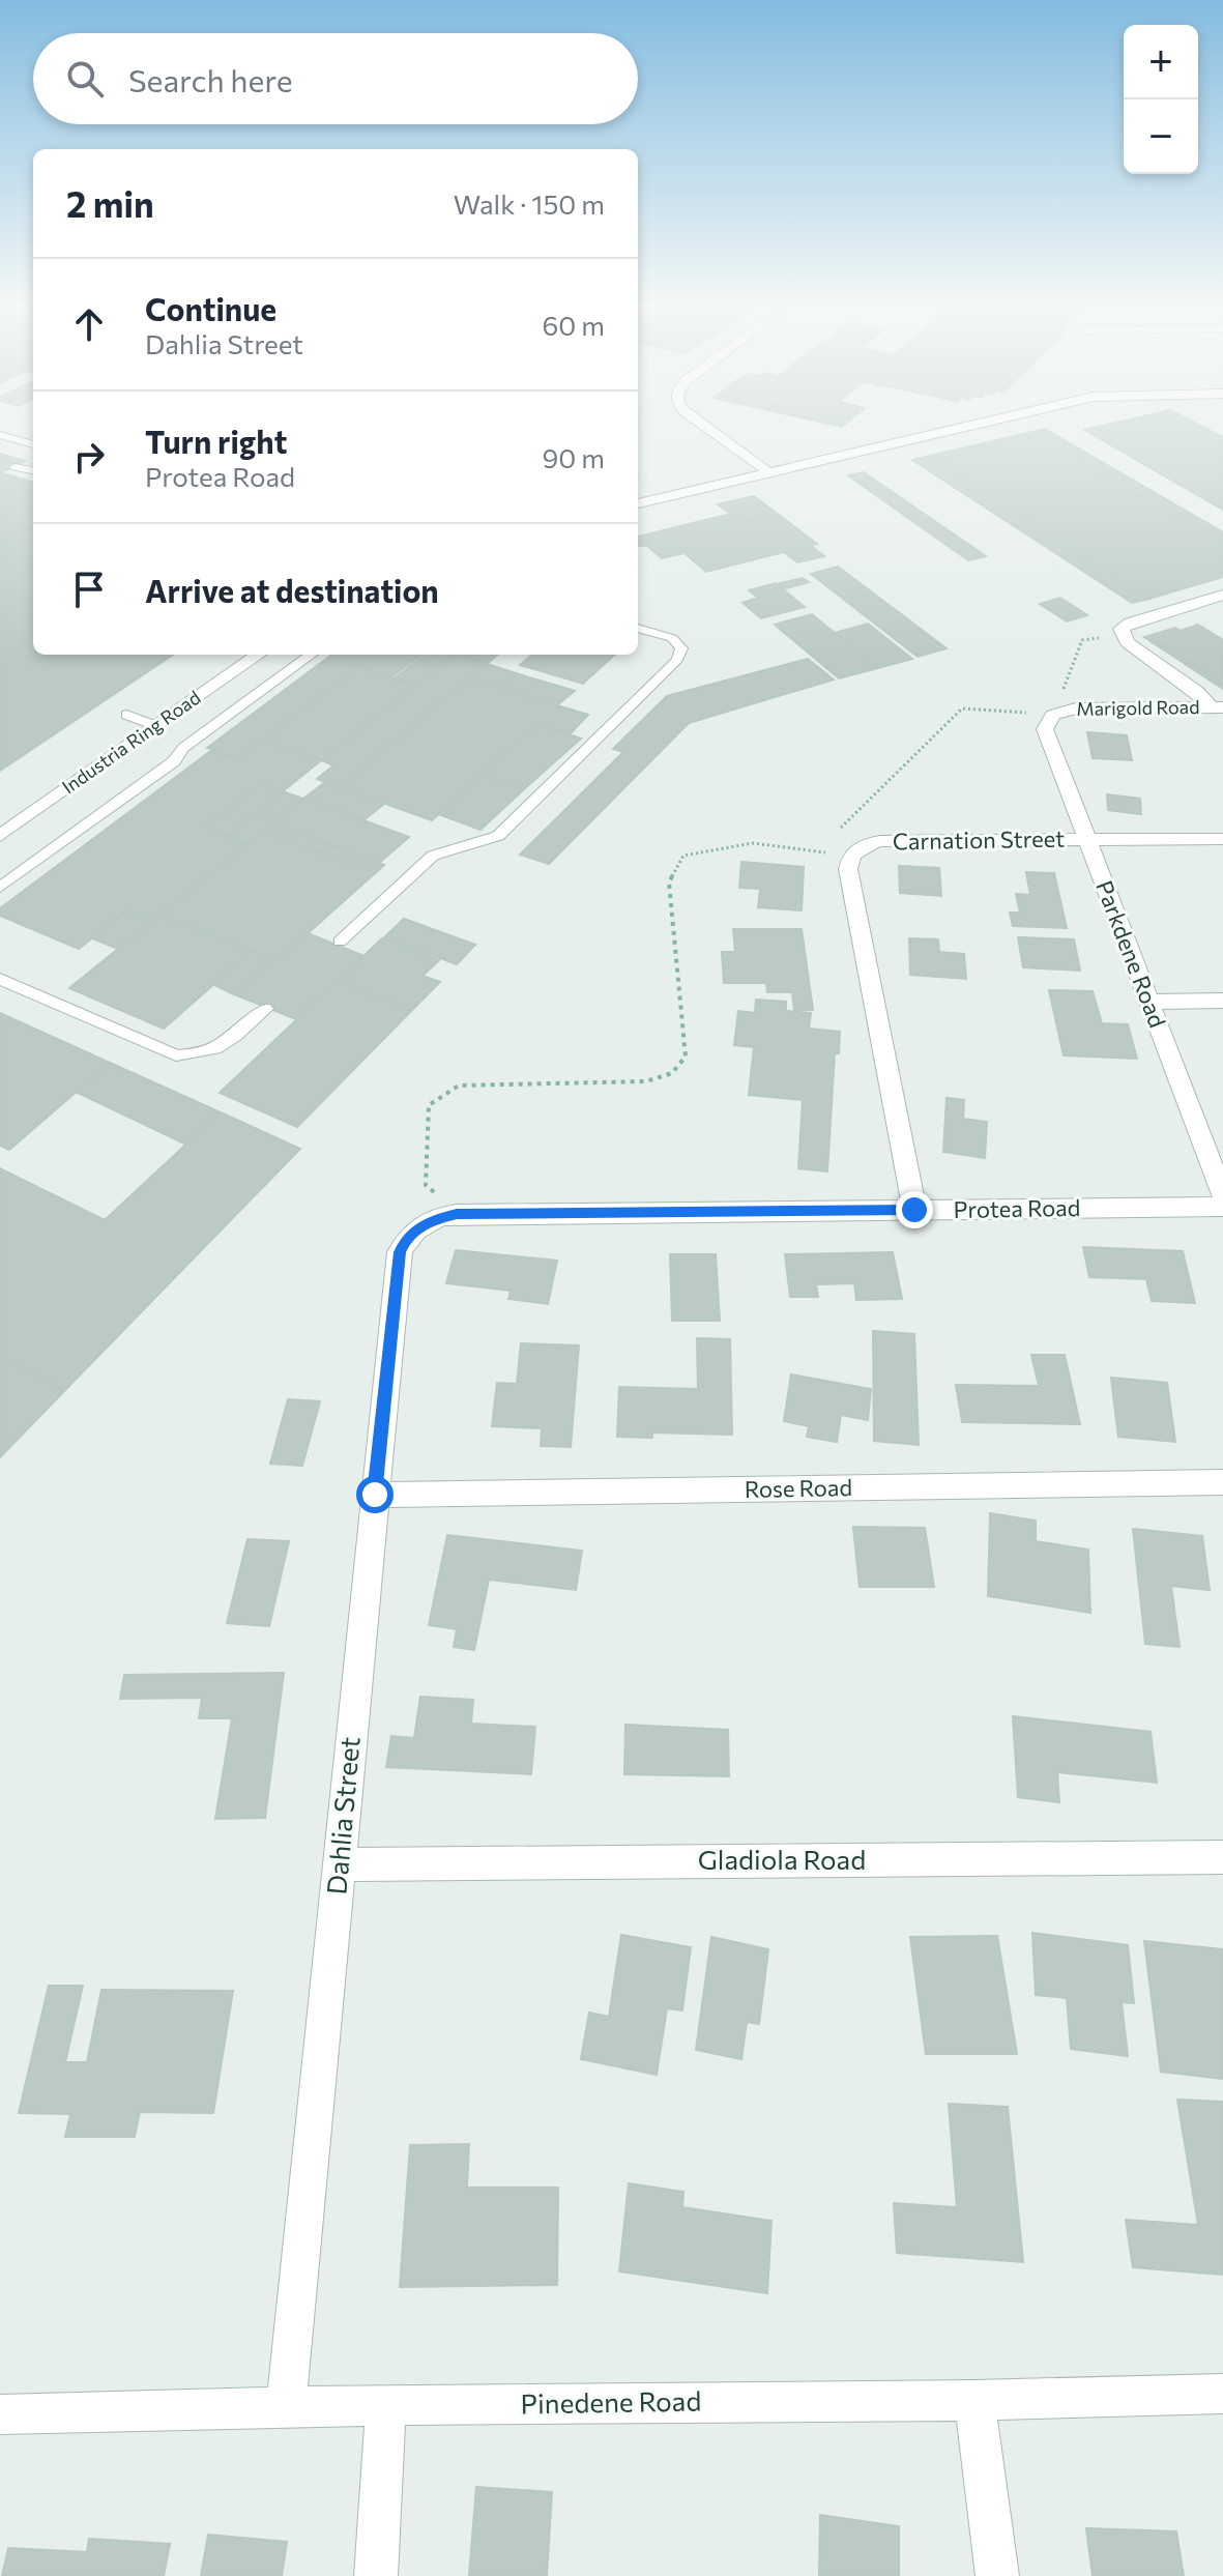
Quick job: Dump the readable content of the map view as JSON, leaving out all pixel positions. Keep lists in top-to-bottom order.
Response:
{
  "streets": {
    "street": [
      "Marigold Road",
      "Industria Ring Road",
      "Carnation Street",
      "Parkdene Road",
      "Protea Road",
      "Rose Road",
      "Dahlia Street",
      "Gladiola Road",
      "Pinedene Road"
    ]
  },
  "crossings": [
    ["Marigold Road", "Parkdene Road"],
    ["Carnation Street", "Parkdene Road"],
    ["Protea Road", "Dahlia Street"],
    ["Rose Road", "Dahlia Street"],
    ["Dahlia Street", "Gladiola Road"],
    ["Dahlia Street", "Pinedene Road"]
  ],
  "page": {
    "map_buttons": ["+", "−"],
    "search": "Search here",
    "heading": ["2 min", "Walk · 150 m"],
    "list": [
      ["Continue", "Dahlia Street", "60 m"],
      ["Turn right", "Protea Road", "90 m"],
      "Arrive at destination"
    ]
  }
}
